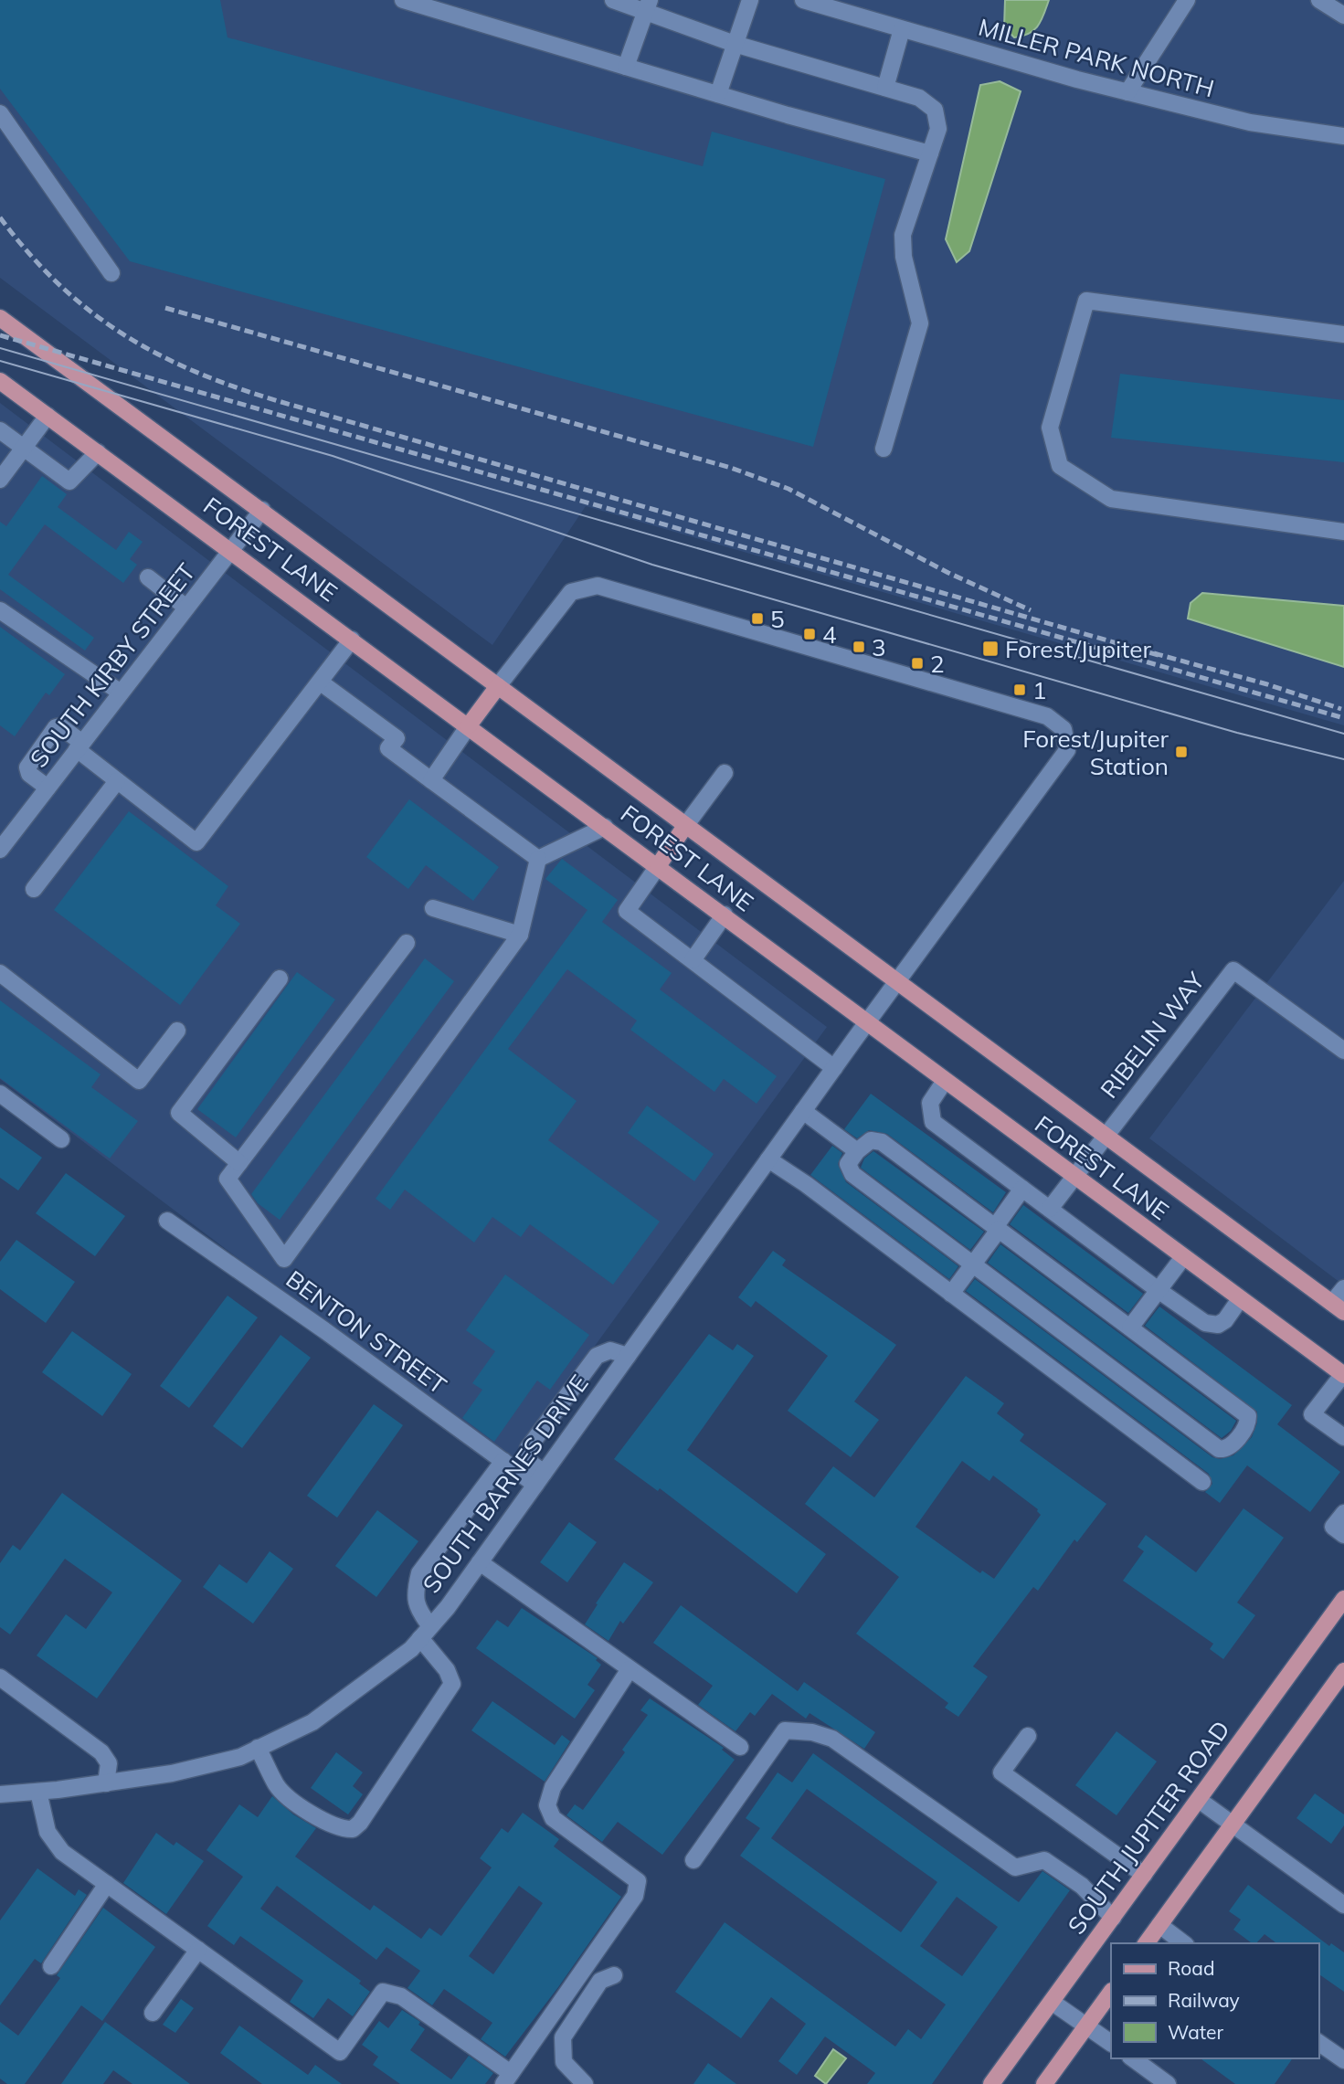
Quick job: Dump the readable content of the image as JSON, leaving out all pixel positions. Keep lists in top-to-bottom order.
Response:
{
  "streets": {
    "main road": ["FOREST LANE", "SOUTH JUPITER ROAD"],
    "street": [
      "MILLER PARK NORTH",
      "SOUTH KIRBY STREET",
      "RIBELIN WAY",
      "BENTON STREET",
      "SOUTH BARNES DRIVE"
    ]
  },
  "crossings": [
    ["FOREST LANE", "SOUTH KIRBY STREET"],
    ["FOREST LANE", "RIBELIN WAY"],
    ["FOREST LANE", "SOUTH BARNES DRIVE"],
    ["BENTON STREET", "SOUTH BARNES DRIVE"]
  ],
  "places": {
    "transit": [
      "5",
      "4",
      "3",
      "Forest/Jupiter",
      "2",
      "1",
      "Forest/Jupiter Station"
    ]
  },
  "legend": ["Road", "Railway", "Water"]
}
